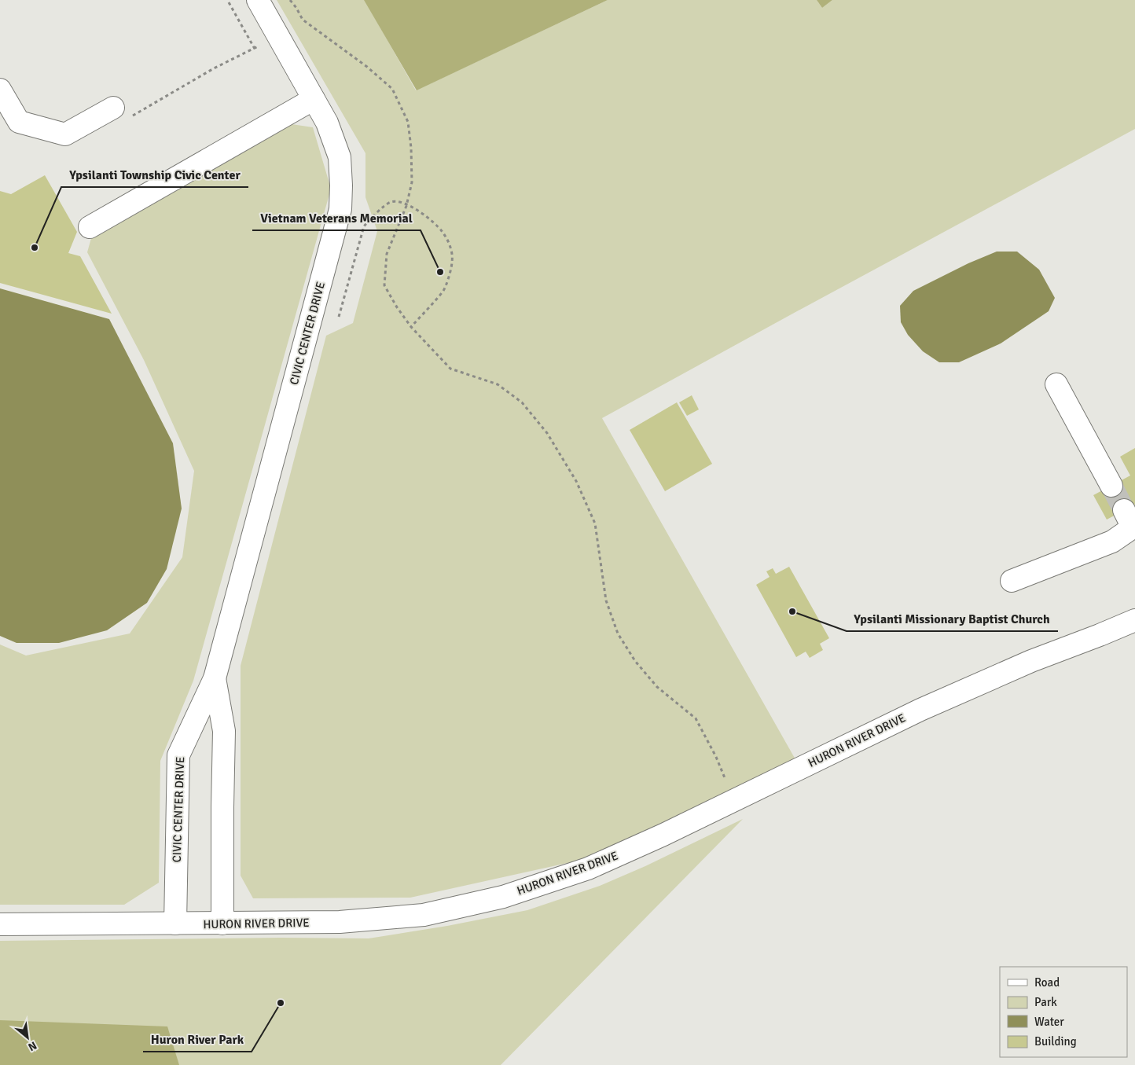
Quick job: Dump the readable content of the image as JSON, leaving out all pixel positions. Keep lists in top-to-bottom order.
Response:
{
  "streets": {
    "street": ["CIVIC CENTER DRIVE", "HURON RIVER DRIVE"]
  },
  "crossings": [
    ["CIVIC CENTER DRIVE", "HURON RIVER DRIVE"]
  ],
  "places": [
    "Ypsilanti Township Civic Center",
    "Vietnam Veterans Memorial",
    "Ypsilanti Missionary Baptist Church",
    "Huron River Park"
  ],
  "legend": [
    "Road",
    "Park",
    "Water",
    "Building"
  ],
  "north": "bottom right"
}
